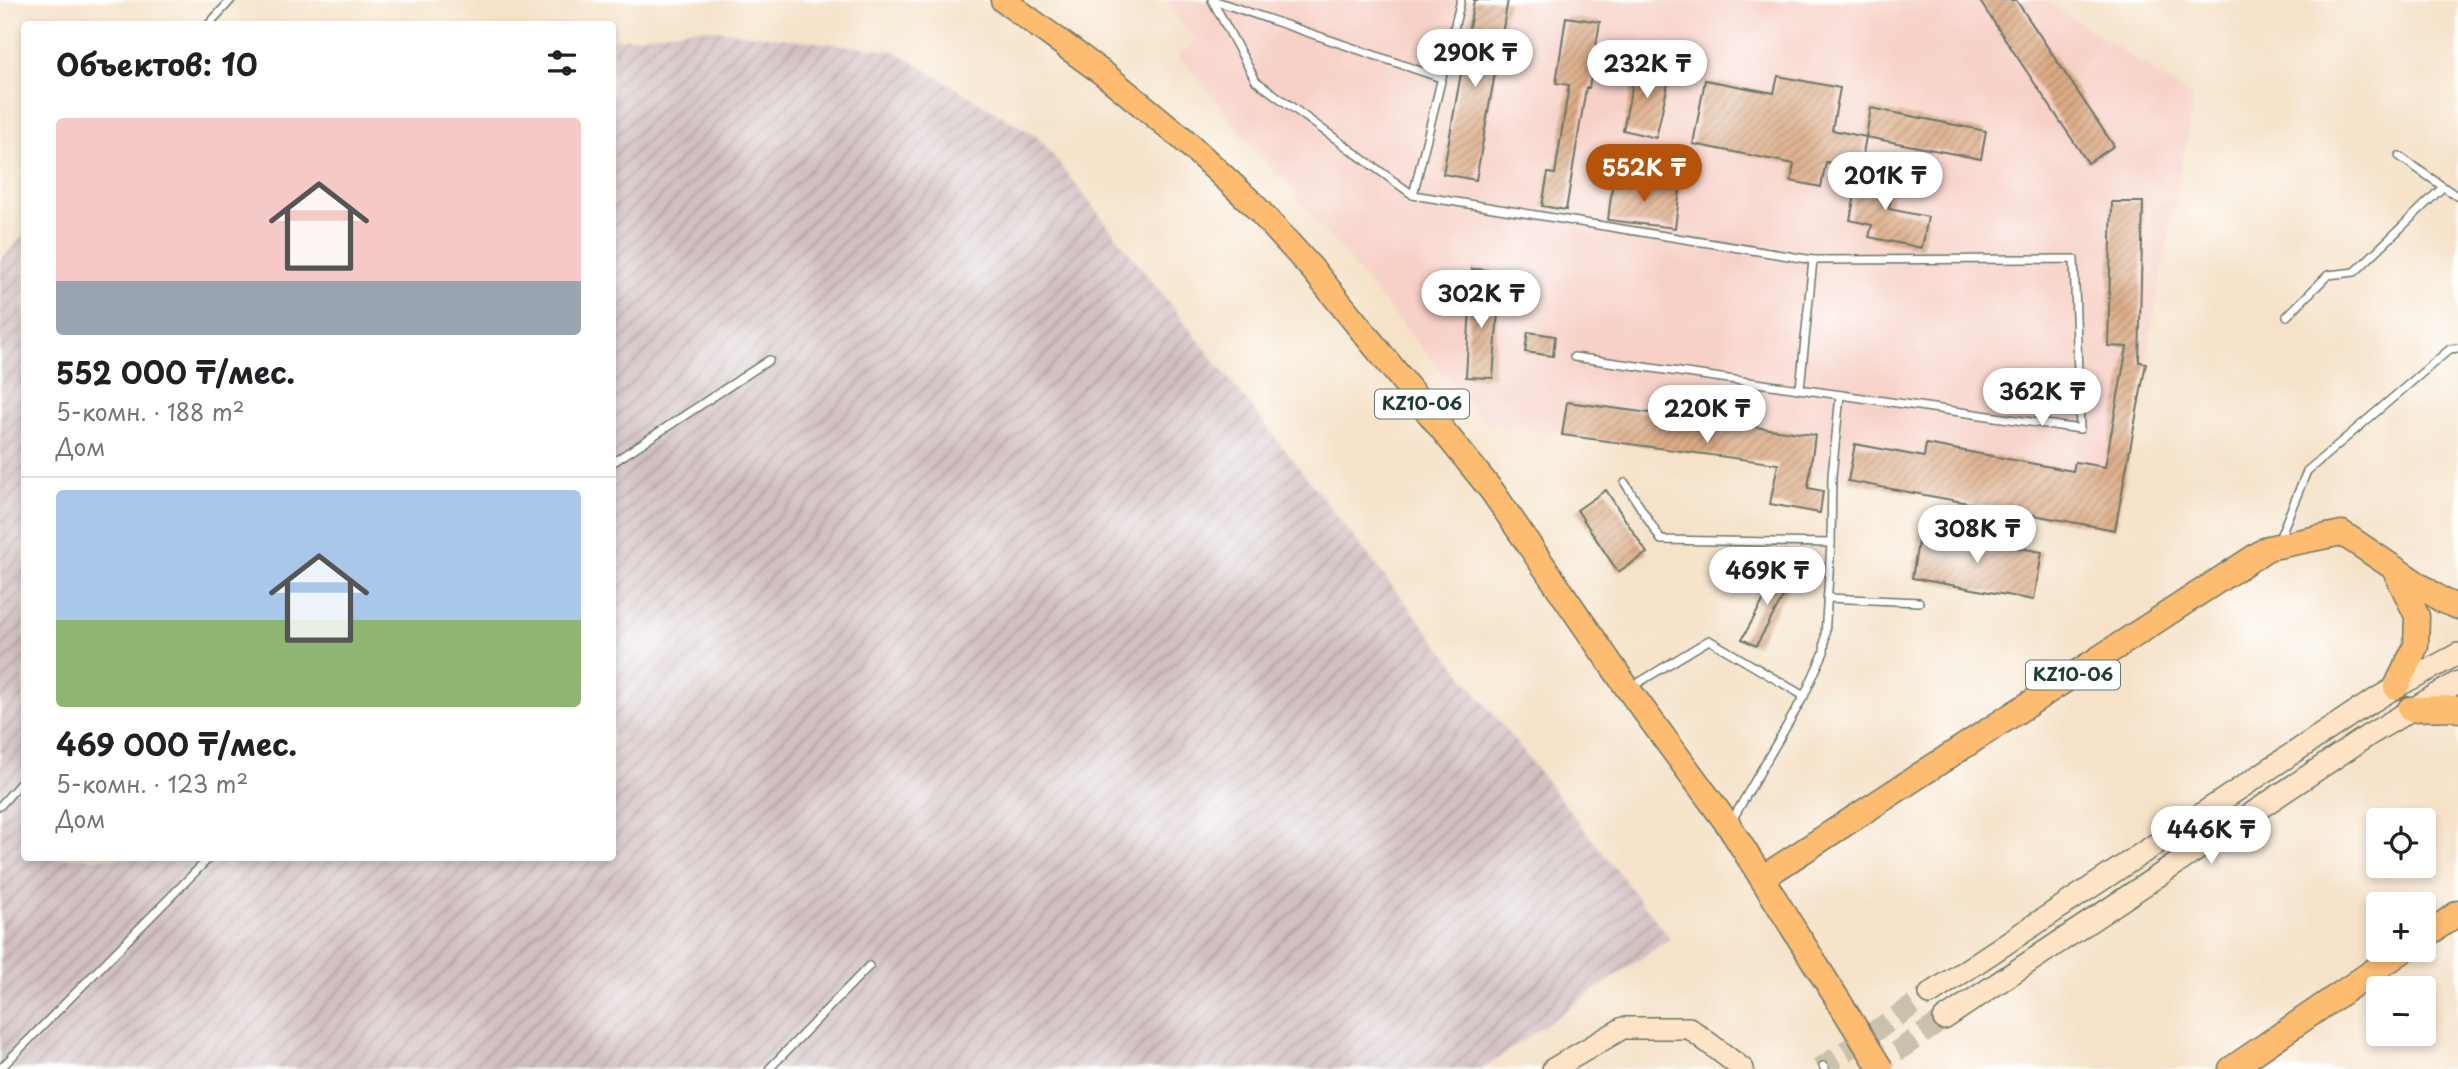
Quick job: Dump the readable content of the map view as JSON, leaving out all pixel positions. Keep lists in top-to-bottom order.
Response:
{
  "streets": {
    "highway": ["KZ10-06"]
  },
  "page": {
    "heading": "Объектов: 10",
    "price": [
      "290K ₸",
      "232K ₸",
      "552K ₸",
      "201K ₸",
      "302K ₸",
      "362K ₸",
      "220K ₸",
      "308K ₸",
      "469K ₸",
      "446K ₸"
    ],
    "list": [
      {
        "name": "552 000 ₸/мес.",
        "note": "5-комн. · 188 m² · Дом"
      },
      {
        "name": "469 000 ₸/мес.",
        "note": "5-комн. · 123 m² · Дом"
      }
    ],
    "map_buttons": ["+", "−"]
  }
}
